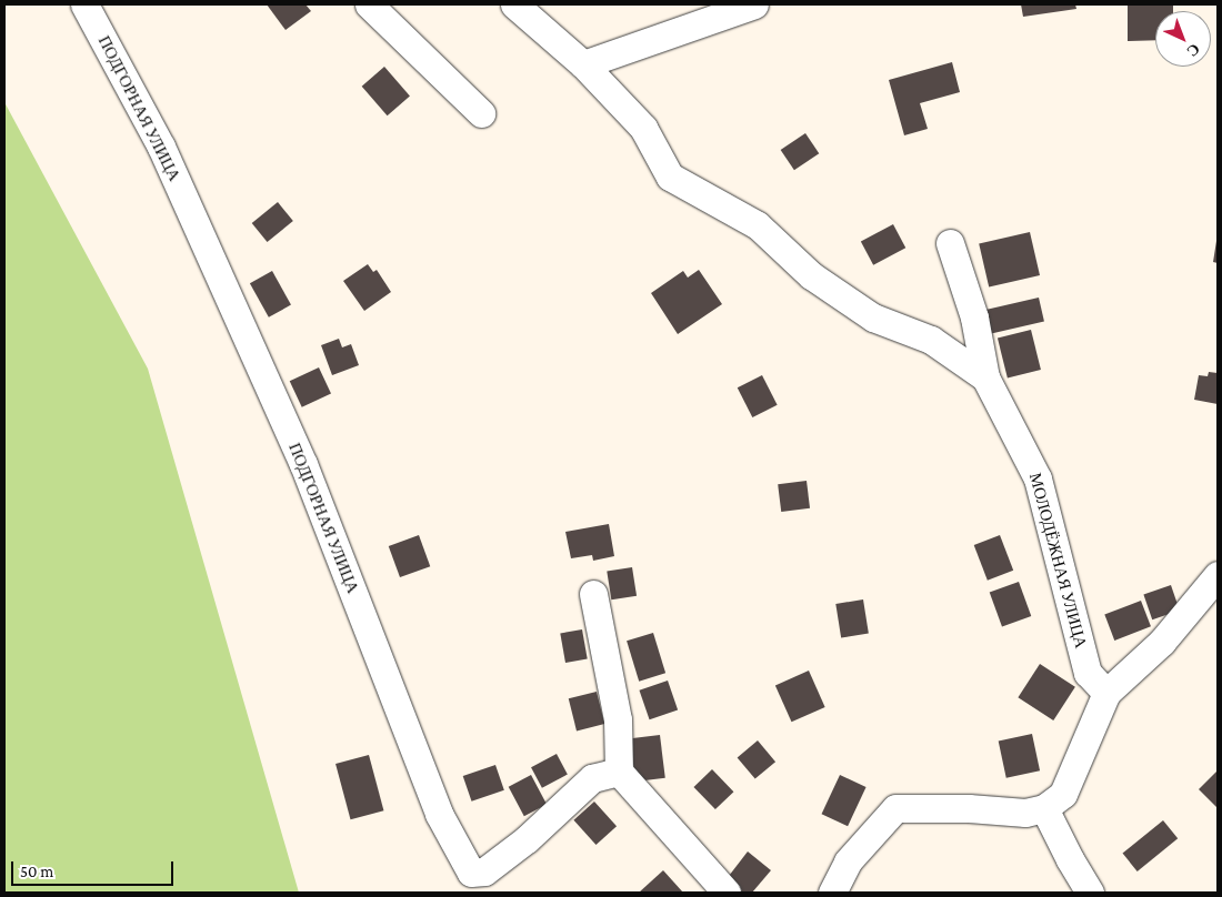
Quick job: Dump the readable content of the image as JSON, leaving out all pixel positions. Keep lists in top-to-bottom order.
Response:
{
  "streets": {
    "street": ["ПОДГОРНАЯ УЛИЦА", "МОЛОДЁЖНАЯ УЛИЦА"]
  },
  "scale_bar": "50 m",
  "north": "bottom right"
}
